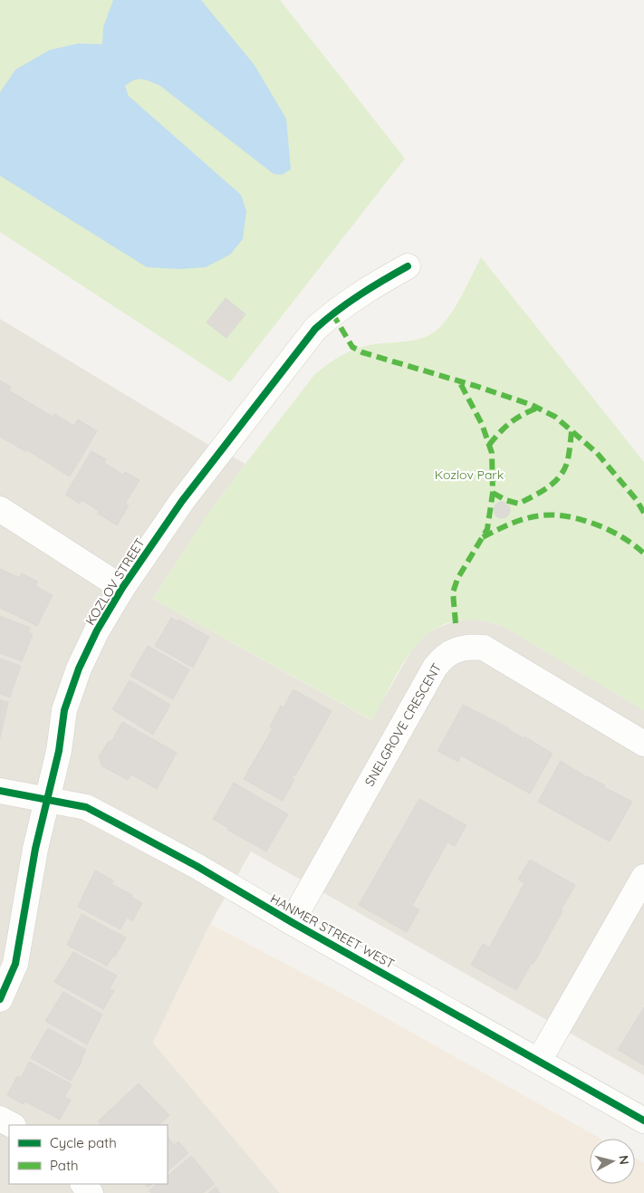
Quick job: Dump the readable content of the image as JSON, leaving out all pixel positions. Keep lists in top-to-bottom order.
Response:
{
  "streets": {
    "street": ["KOZLOV STREET", "SNELGROVE CRESCENT", "HANMER STREET WEST"]
  },
  "crossings": [
    ["KOZLOV STREET", "HANMER STREET WEST"],
    ["SNELGROVE CRESCENT", "HANMER STREET WEST"]
  ],
  "parks": ["Kozlov Park"],
  "legend": ["Cycle path", "Path"],
  "north": "right"
}
